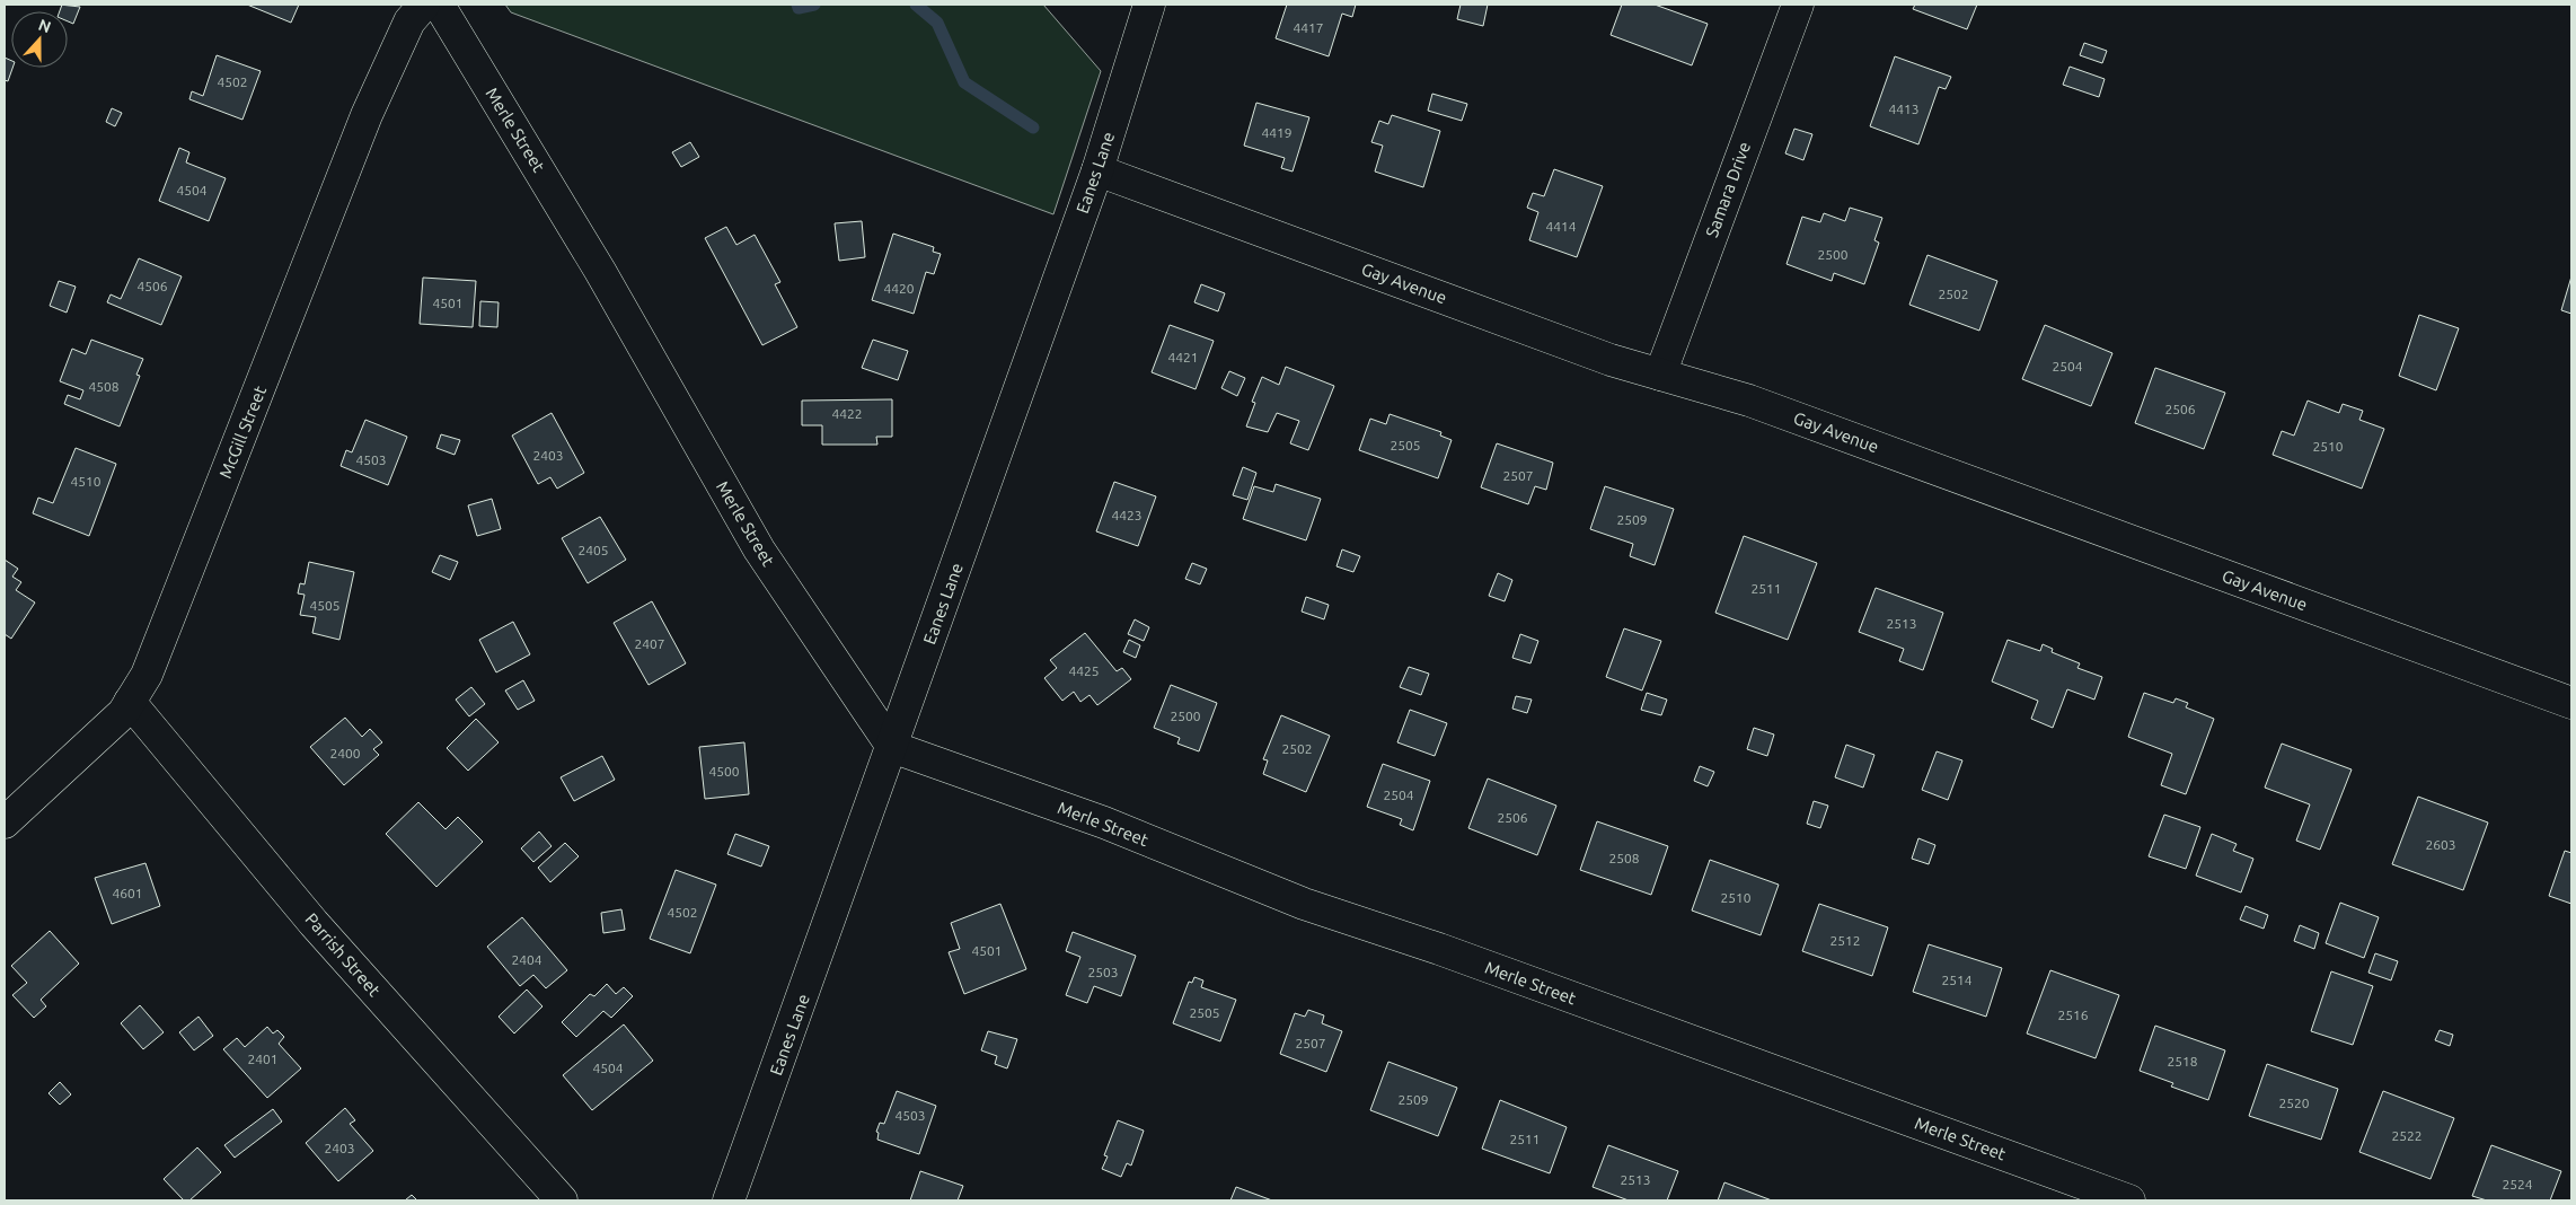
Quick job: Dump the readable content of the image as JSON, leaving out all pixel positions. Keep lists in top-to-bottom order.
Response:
{
  "streets": {
    "street": [
      "Merle Street",
      "Eanes Lane",
      "Samara Drive",
      "Gay Avenue",
      "McGill Street",
      "Parrish Street"
    ]
  },
  "crossings": [
    ["Merle Street", "Eanes Lane"],
    ["Eanes Lane", "Gay Avenue"],
    ["Samara Drive", "Gay Avenue"],
    ["McGill Street", "Parrish Street"]
  ],
  "house_numbers": [
    "4417",
    "4502",
    "4413",
    "4419",
    "4504",
    "4414",
    "2500",
    "4506",
    "4420",
    "2502",
    "4501",
    "4421",
    "2504",
    "4508",
    "2506",
    "4422",
    "2505",
    "2510",
    "2403",
    "4503",
    "2507",
    "4510",
    "4423",
    "2509",
    "2405",
    "2511",
    "4505",
    "2513",
    "2407",
    "4425",
    "2500",
    "2502",
    "2400",
    "4500",
    "2504",
    "2506",
    "2603",
    "2508",
    "4601",
    "2510",
    "4502",
    "2512",
    "4501",
    "2404",
    "2503",
    "2514",
    "2505",
    "2516",
    "2507",
    "2401",
    "2518",
    "4504",
    "2509",
    "2520",
    "4503",
    "2522",
    "2511",
    "2403",
    "2513",
    "2524"
  ],
  "north": "top"
}
